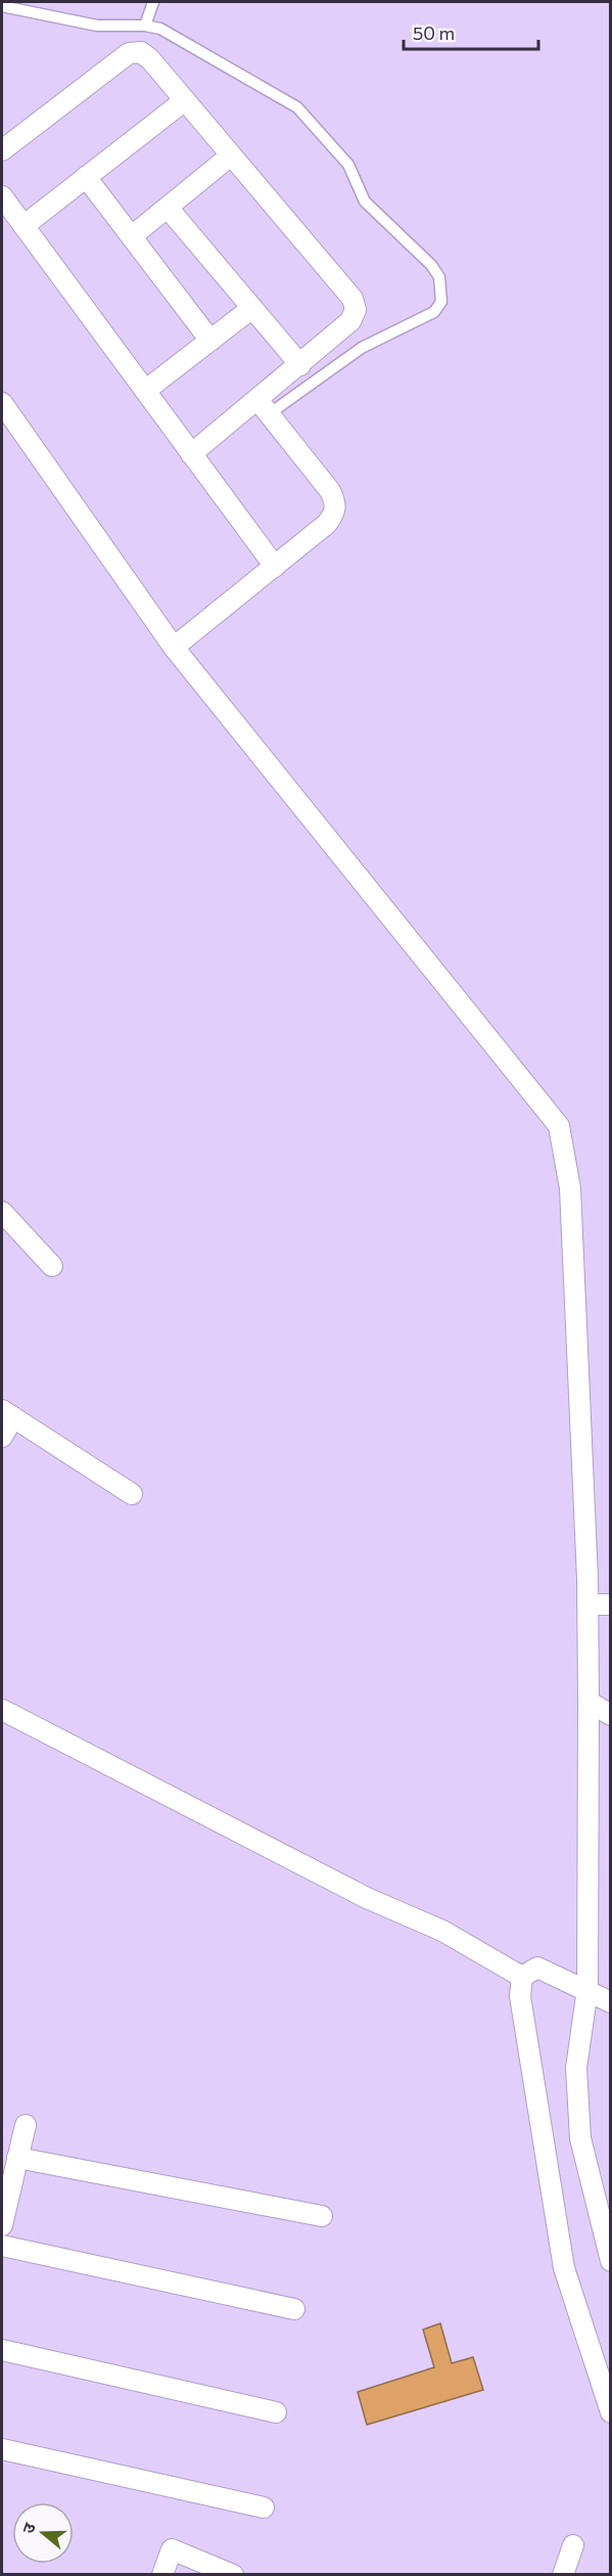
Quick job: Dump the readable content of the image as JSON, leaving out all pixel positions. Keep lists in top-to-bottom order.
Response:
{
  "scale_bar": "50 m",
  "north": "left"
}
